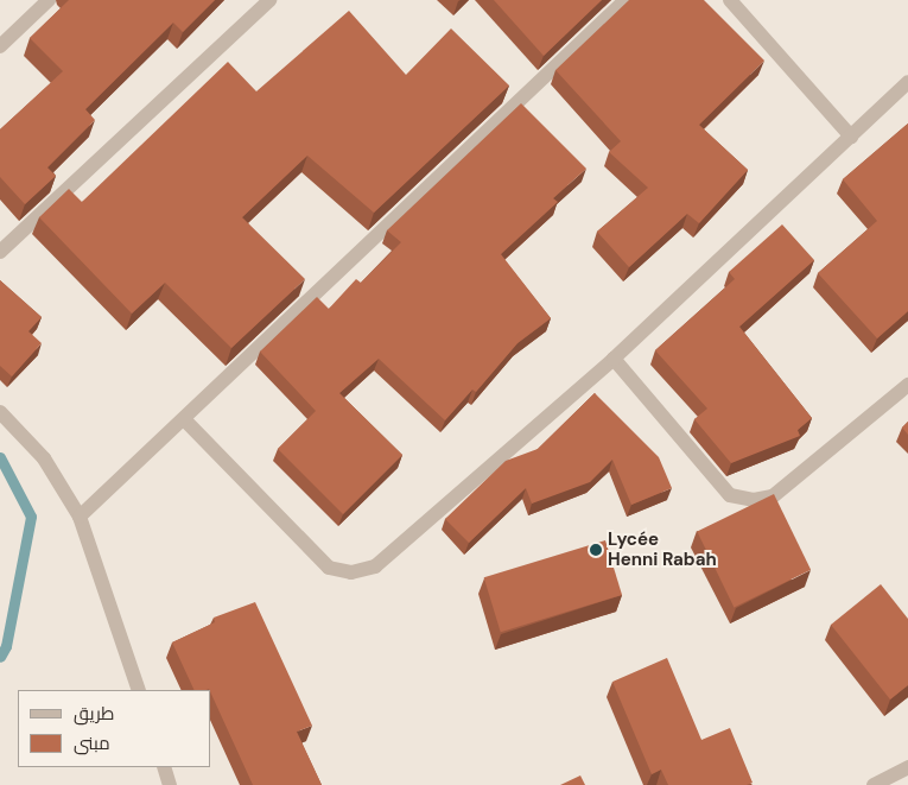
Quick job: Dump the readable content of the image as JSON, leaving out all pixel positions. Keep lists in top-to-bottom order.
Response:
{
  "places": ["Lycée Henni Rabah"],
  "legend": ["طريق", "مبنى"]
}
